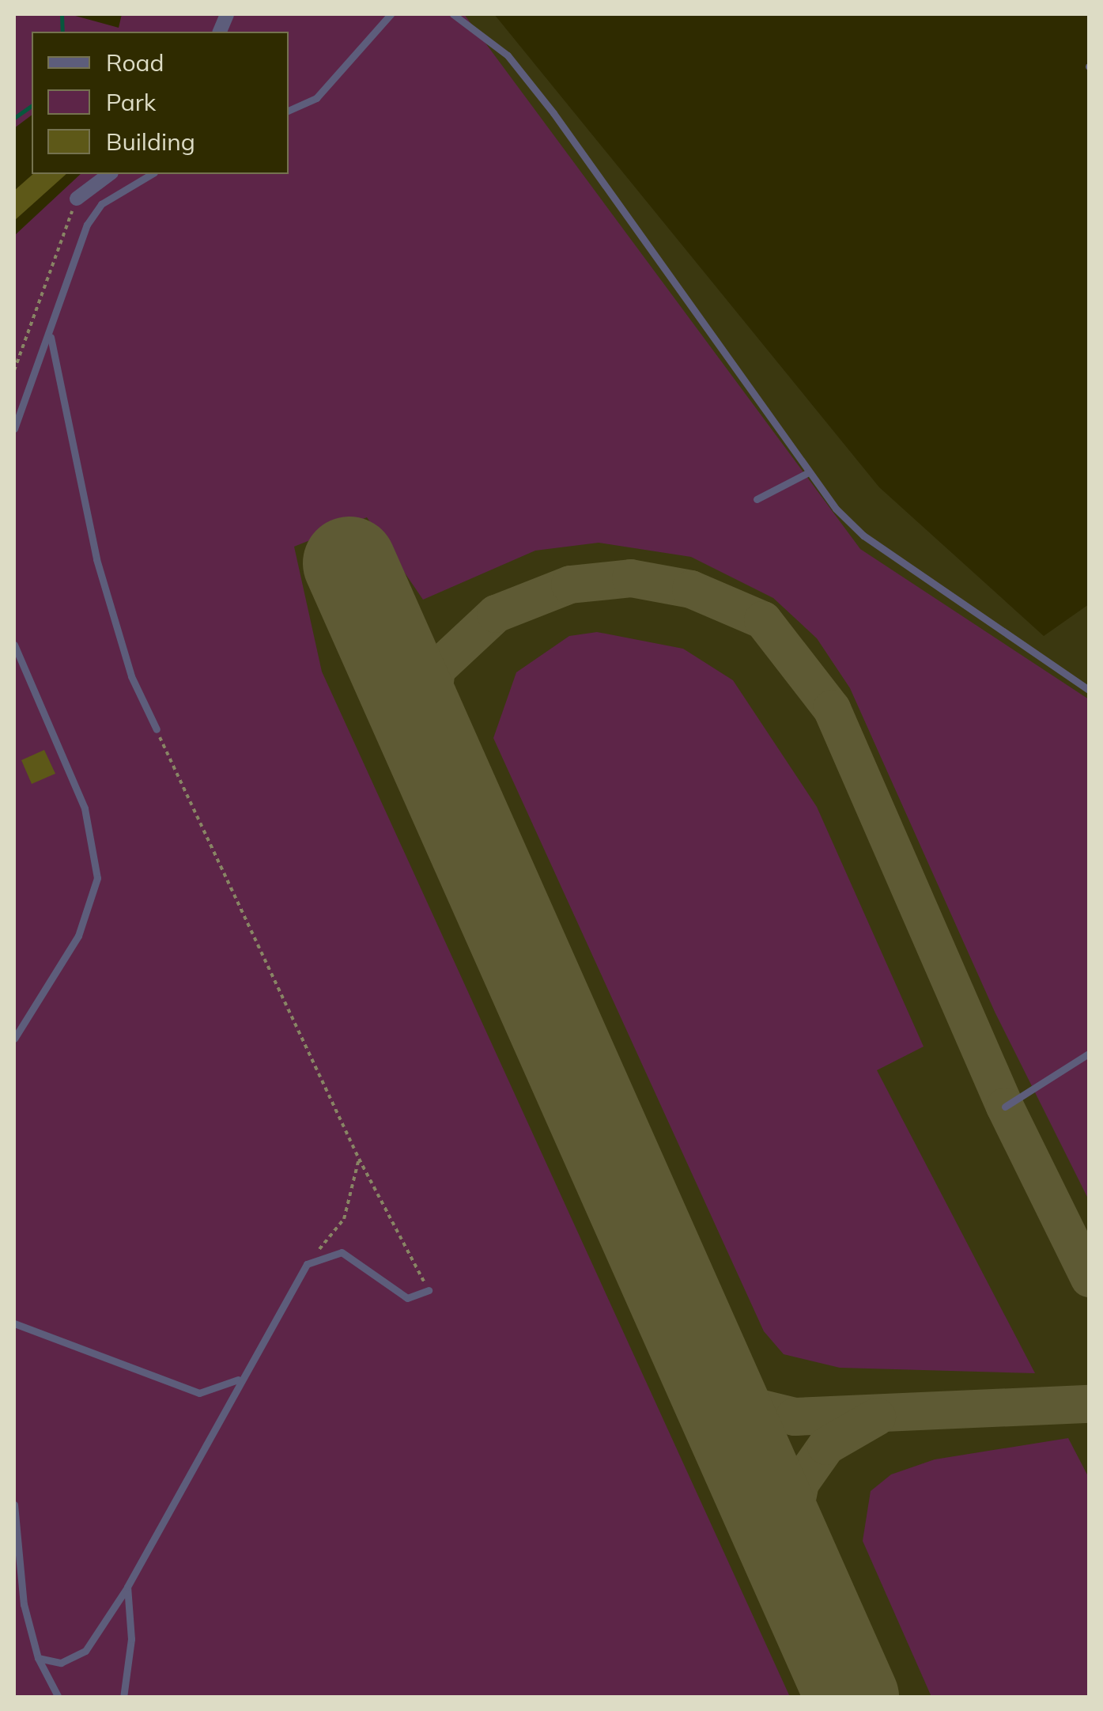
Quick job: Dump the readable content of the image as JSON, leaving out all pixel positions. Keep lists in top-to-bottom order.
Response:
{
  "legend": ["Road", "Park", "Building"]
}
